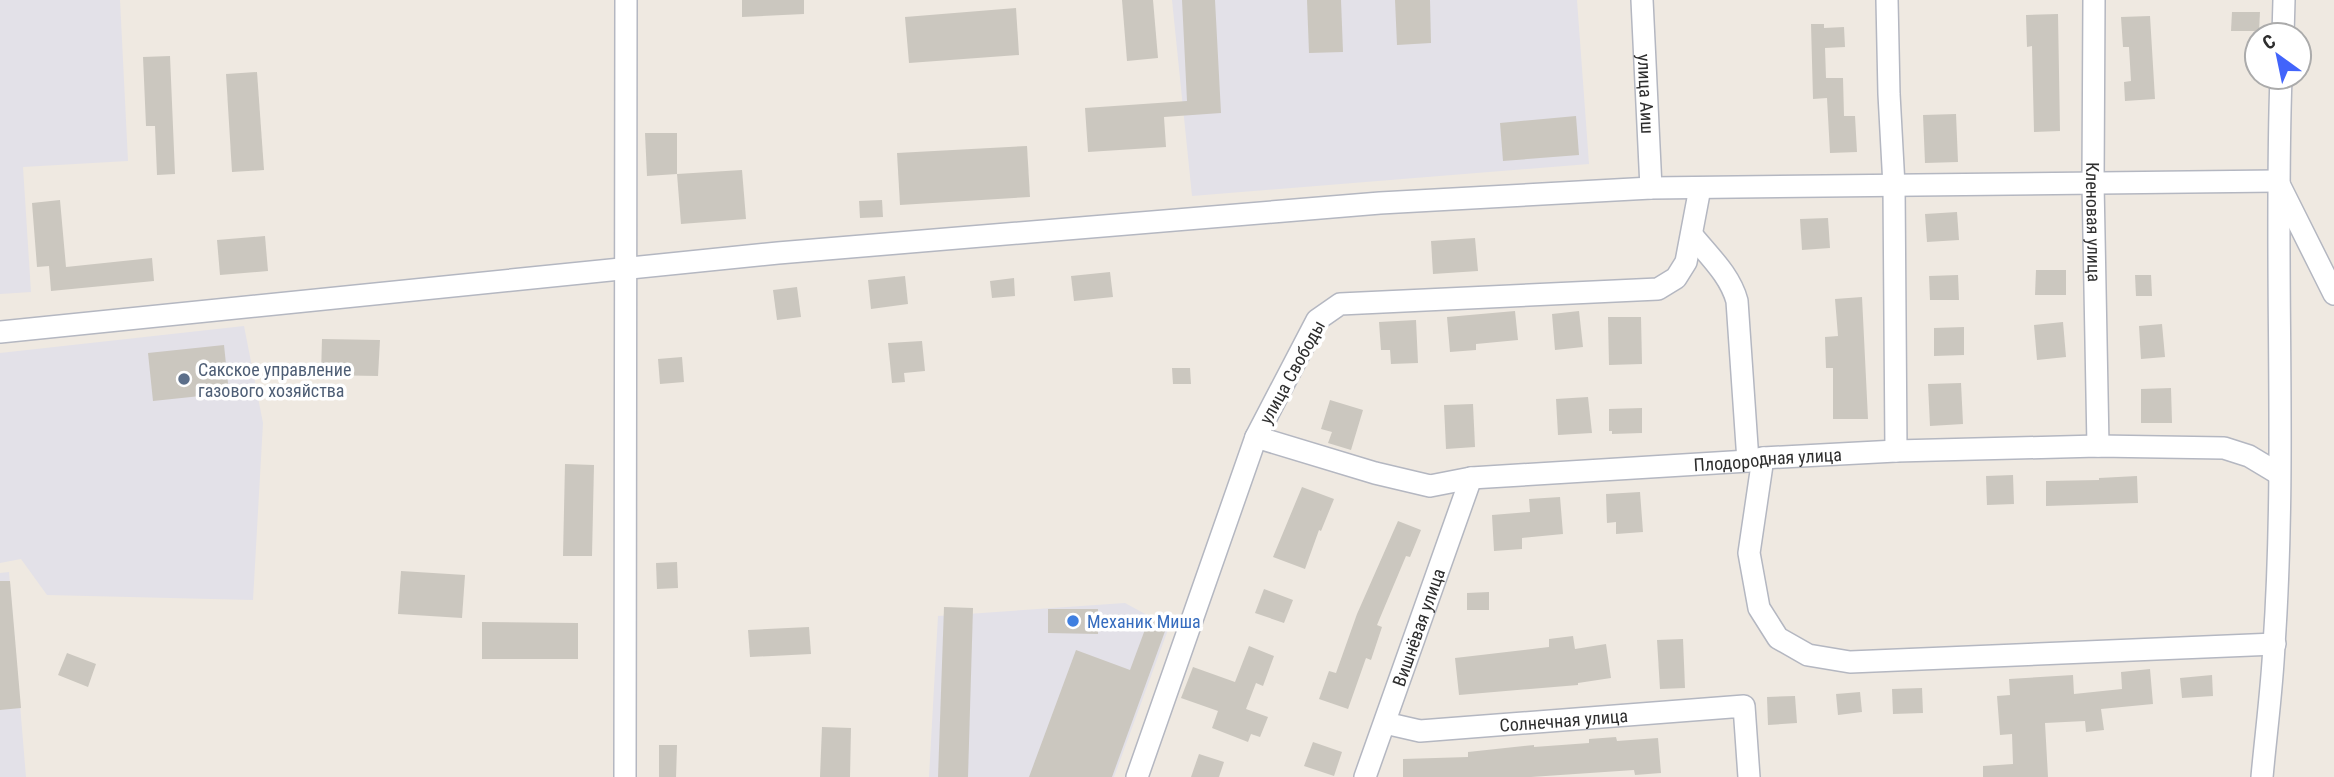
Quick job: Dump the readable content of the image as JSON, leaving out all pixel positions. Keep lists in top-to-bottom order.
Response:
{
  "streets": {
    "street": [
      "улица Аиш",
      "Кленовая улица",
      "улица Свободы",
      "Плодородная улица",
      "Вишнёвая улица",
      "Солнечная улица"
    ]
  },
  "crossings": [
    ["Кленовая улица", "Плодородная улица"],
    ["улица Свободы", "Плодородная улица"],
    ["Плодородная улица", "Вишнёвая улица"],
    ["Вишнёвая улица", "Солнечная улица"]
  ],
  "places": ["Сакское управление газового хозяйства", "Механик Миша"],
  "north": "top left"
}
